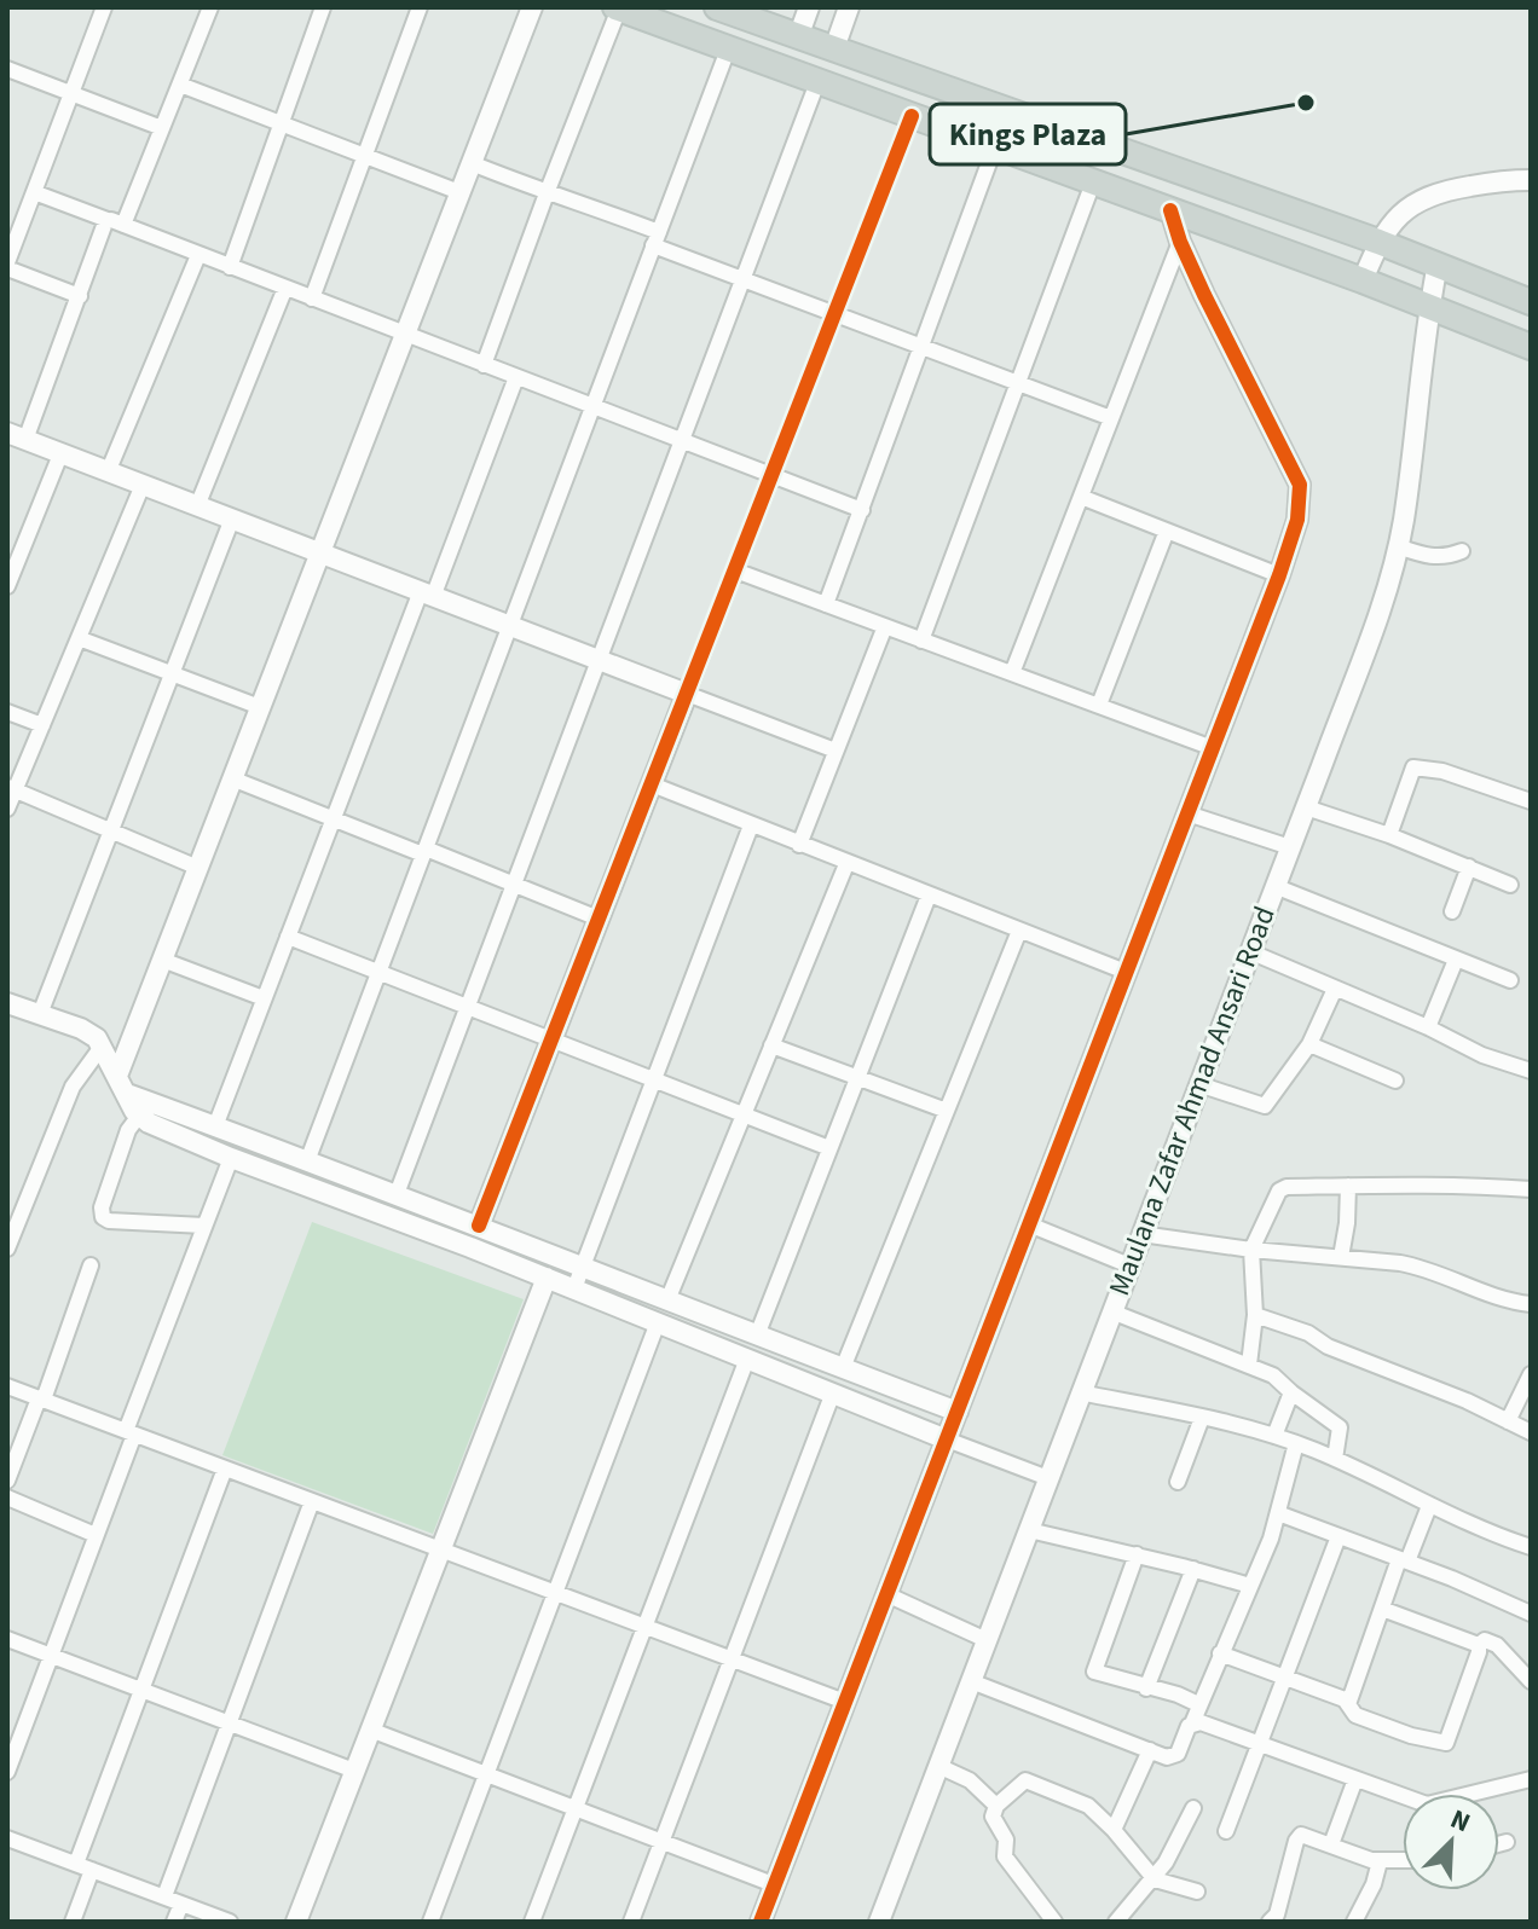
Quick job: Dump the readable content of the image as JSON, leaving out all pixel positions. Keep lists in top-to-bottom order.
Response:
{
  "streets": {
    "street": ["Maulana Zafar Ahmad Ansari Road"]
  },
  "places": ["Kings Plaza"],
  "north": "top right"
}
